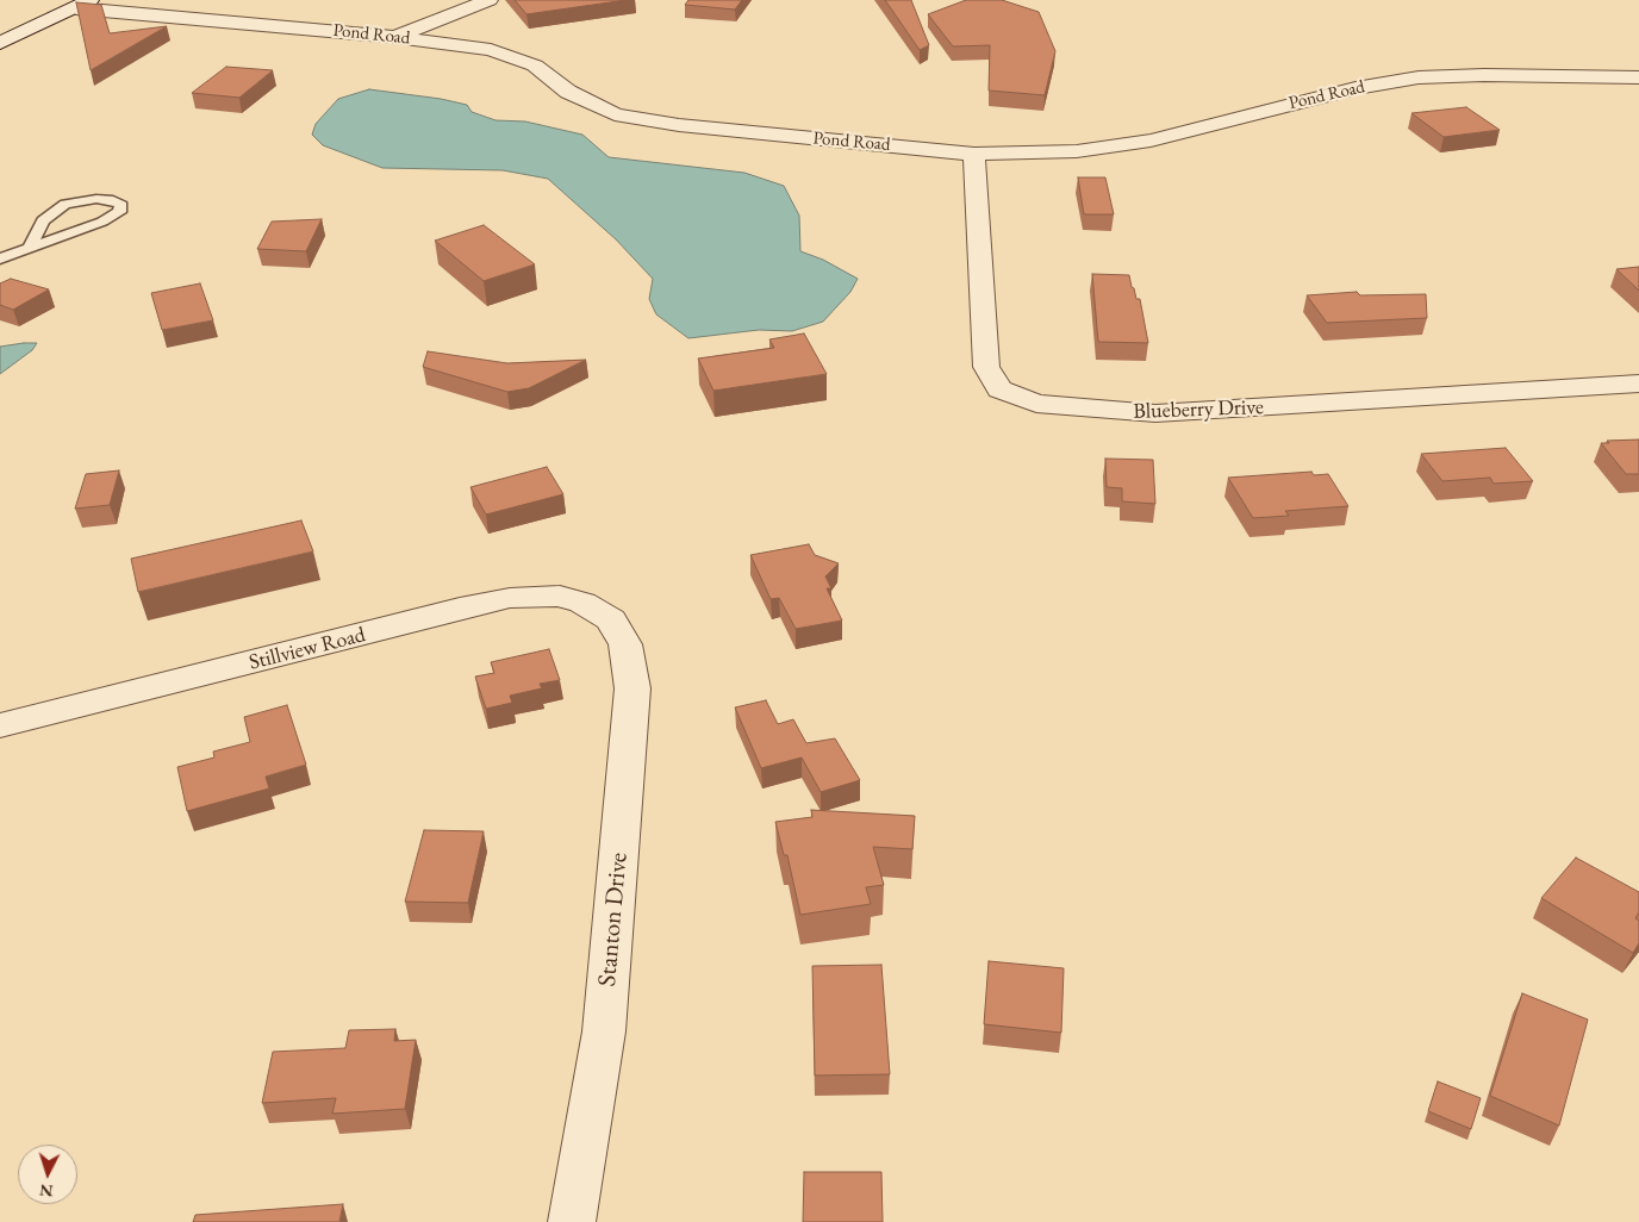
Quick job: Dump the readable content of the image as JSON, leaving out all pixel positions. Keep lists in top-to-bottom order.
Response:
{
  "streets": {
    "street": [
      "Pond Road",
      "Blueberry Drive",
      "Stillview Road",
      "Stanton Drive"
    ]
  },
  "crossings": [
    ["Pond Road", "Blueberry Drive"],
    ["Stillview Road", "Stanton Drive"]
  ],
  "north": "bottom"
}
